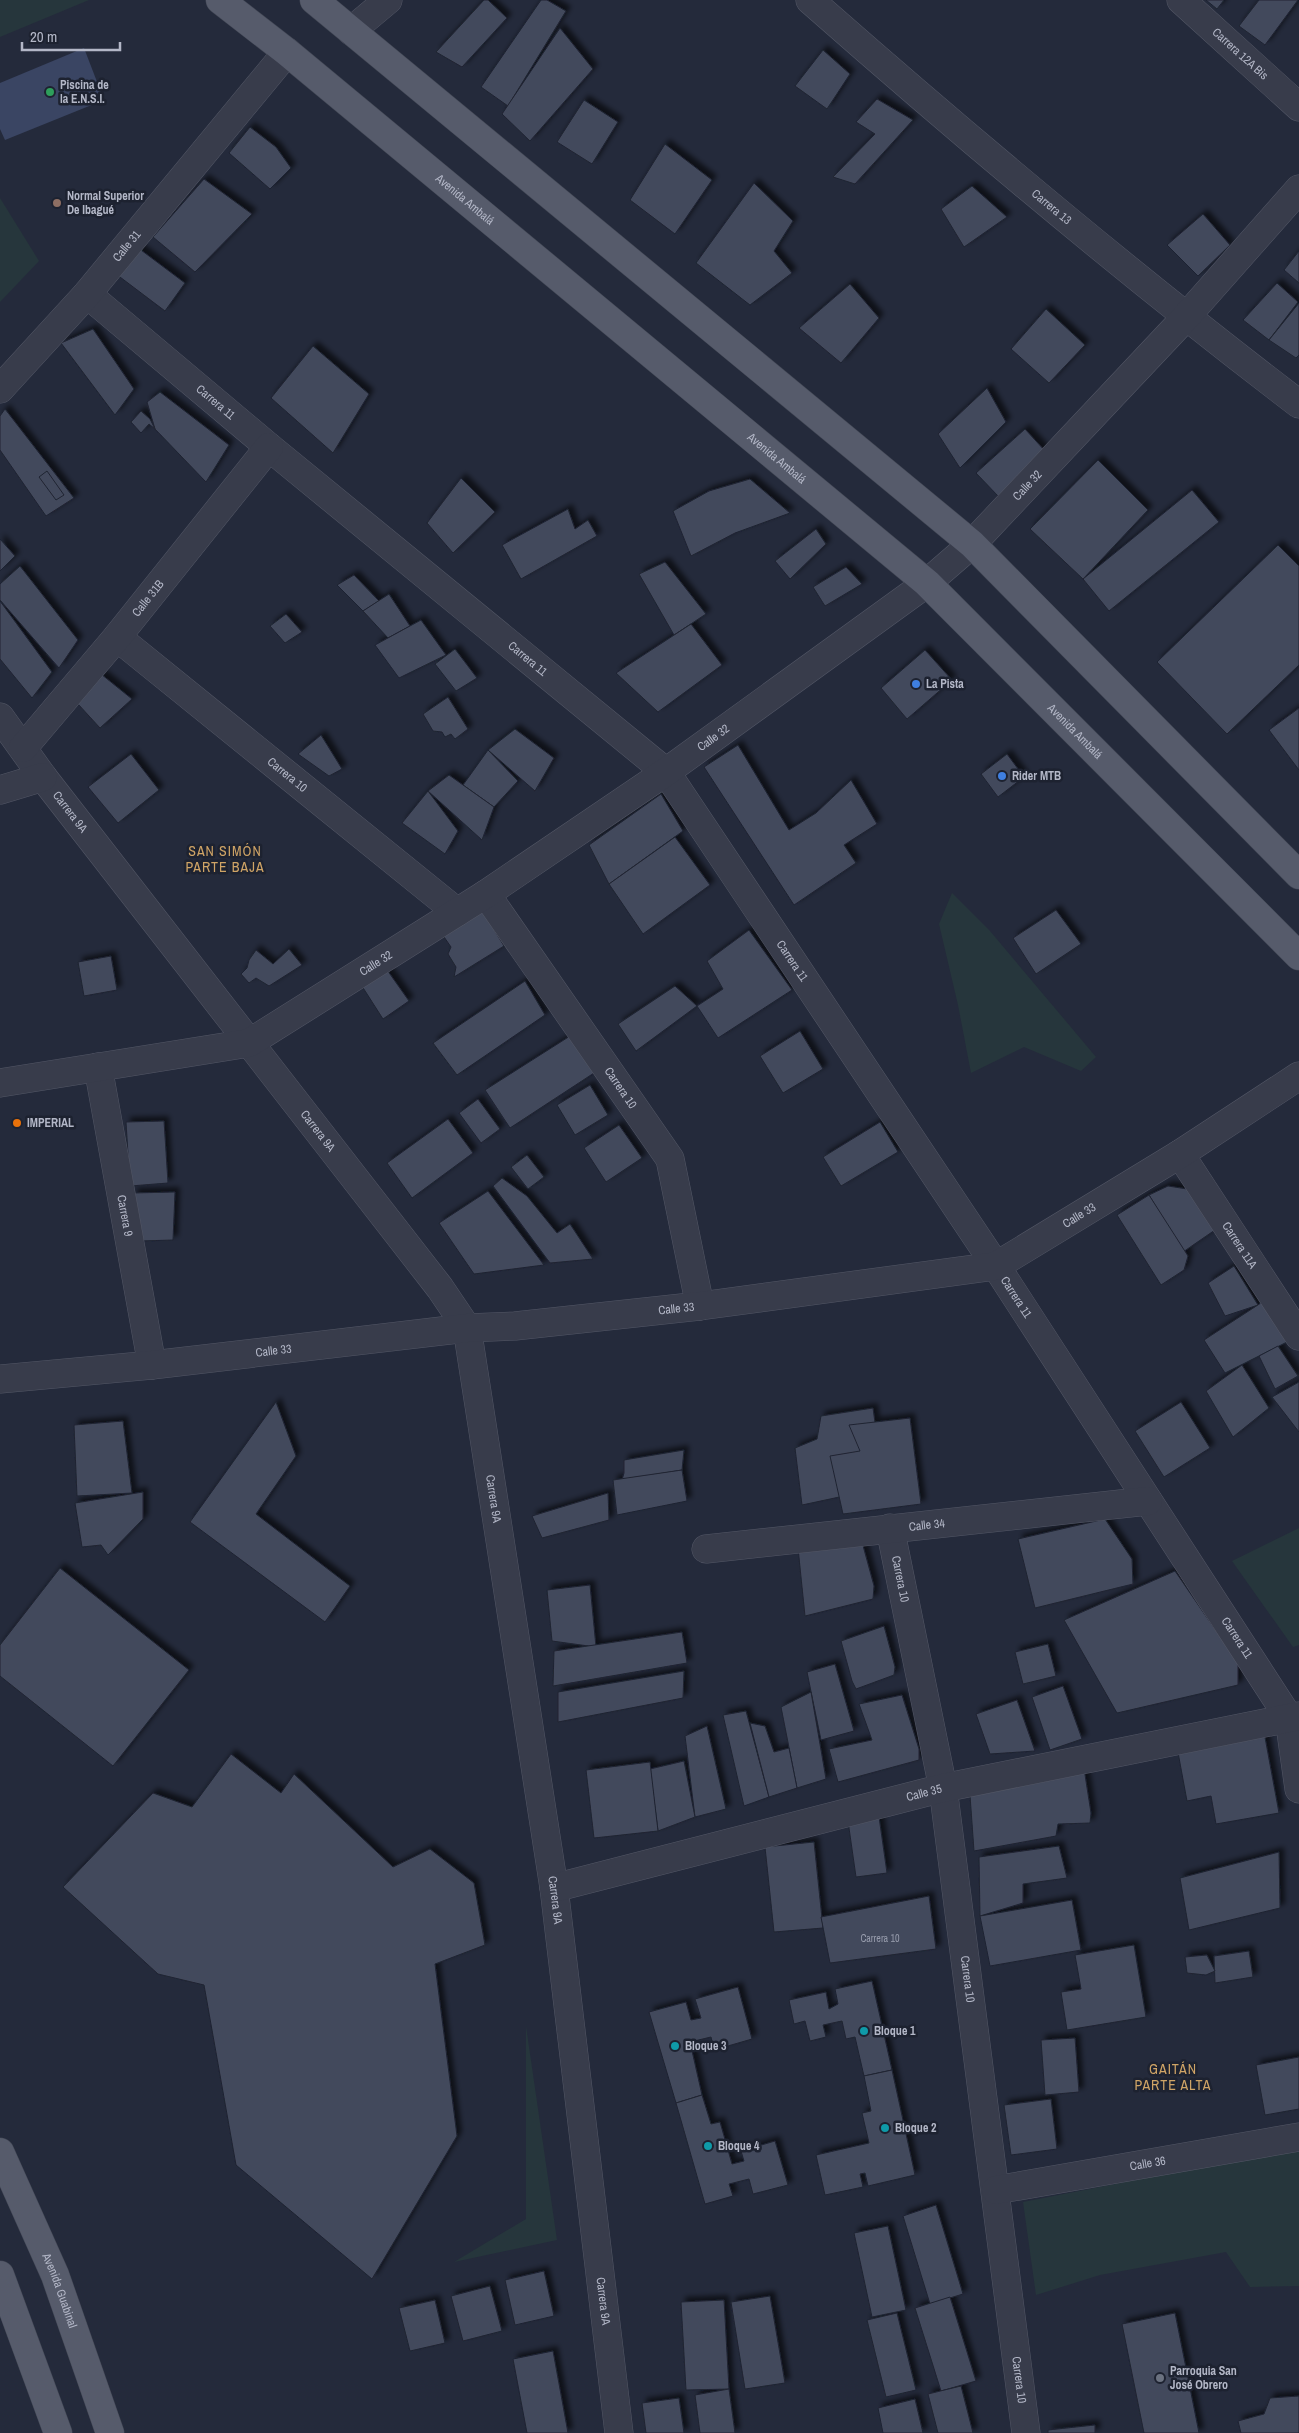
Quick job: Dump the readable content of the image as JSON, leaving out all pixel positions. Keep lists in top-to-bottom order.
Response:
{
  "streets": {
    "main road": ["Avenida Ambalá", "Avenida Guabinal"],
    "street": [
      "Carrera 12A Bis",
      "Carrera 13",
      "Calle 31",
      "Carrera 11",
      "Calle 32",
      "Calle 31B",
      "Carrera 10",
      "Carrera 9A",
      "Calle 33",
      "Carrera 9",
      "Carrera 11A",
      "Calle 34",
      "Calle 35",
      "Calle 36"
    ]
  },
  "crossings": [
    ["Avenida Ambalá", "Calle 31"],
    ["Avenida Ambalá", "Calle 32"],
    ["Carrera 13", "Calle 32"],
    ["Calle 31", "Carrera 11"],
    ["Carrera 11", "Calle 32"],
    ["Carrera 11", "Calle 31B"],
    ["Carrera 11", "Calle 33"],
    ["Carrera 11", "Calle 34"],
    ["Carrera 11", "Calle 35"],
    ["Calle 32", "Carrera 10"],
    ["Calle 32", "Carrera 9A"],
    ["Calle 32", "Carrera 9"],
    ["Calle 31B", "Carrera 10"],
    ["Calle 31B", "Carrera 9A"],
    ["Carrera 10", "Calle 33"],
    ["Carrera 10", "Calle 34"],
    ["Carrera 10", "Calle 35"],
    ["Carrera 10", "Calle 36"],
    ["Carrera 9A", "Calle 33"],
    ["Carrera 9A", "Calle 35"],
    ["Calle 33", "Carrera 9"],
    ["Calle 33", "Carrera 11A"]
  ],
  "districts": ["SAN SIMÓN PARTE BAJA", "GAITÁN PARTE ALTA"],
  "places": [
    "Piscina de la E.N.S.I.",
    "Normal Superior De Ibagué",
    "La Pista",
    "Rider MTB",
    "IMPERIAL",
    "Bloque 1",
    "Bloque 3",
    "Bloque 2",
    "Bloque 4",
    "Parroquia San José Obrero"
  ],
  "house_numbers": ["Carrera 10"],
  "scale_bar": "20 m"
}
